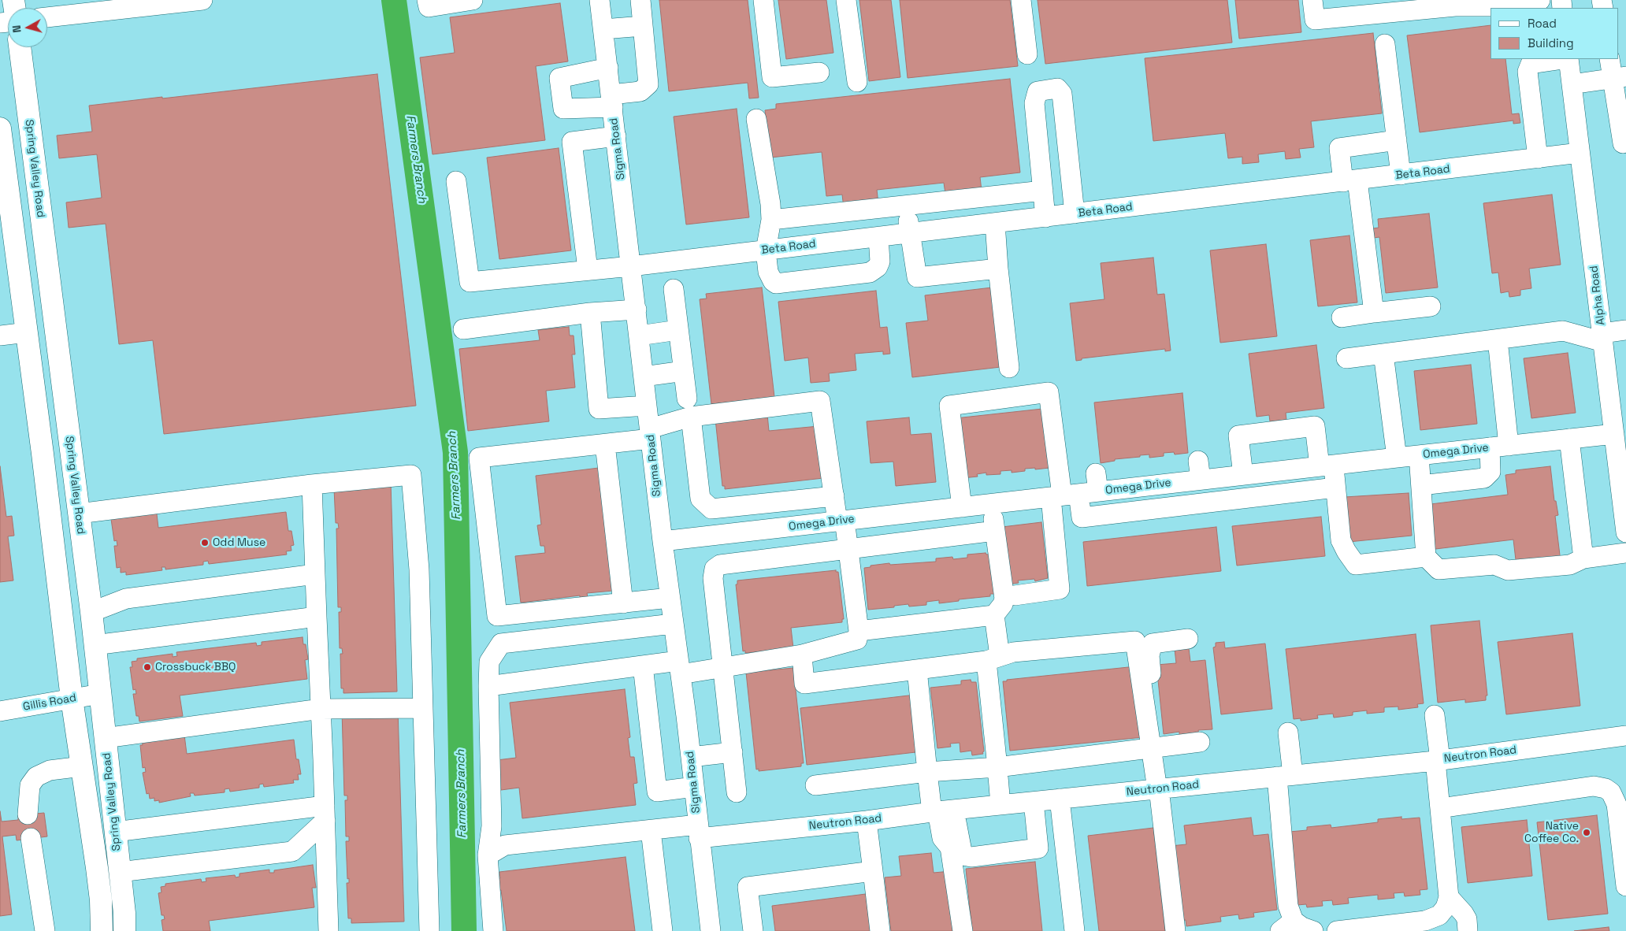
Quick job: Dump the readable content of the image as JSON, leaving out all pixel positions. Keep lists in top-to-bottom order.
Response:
{
  "streets": {
    "main road": ["Spring Valley Road"],
    "street": [
      "Sigma Road",
      "Beta Road",
      "Alpha Road",
      "Omega Drive",
      "Gillis Road",
      "Neutron Road"
    ]
  },
  "crossings": [
    ["Sigma Road", "Beta Road"],
    ["Sigma Road", "Omega Drive"],
    ["Sigma Road", "Neutron Road"],
    ["Spring Valley Road", "Gillis Road"],
    ["Beta Road", "Alpha Road"],
    ["Alpha Road", "Omega Drive"]
  ],
  "water": ["Farmers Branch"],
  "places": ["Odd Muse", "Crossbuck BBQ", "Native Coffee Co."],
  "legend": ["Road", "Building"],
  "north": "left"
}
